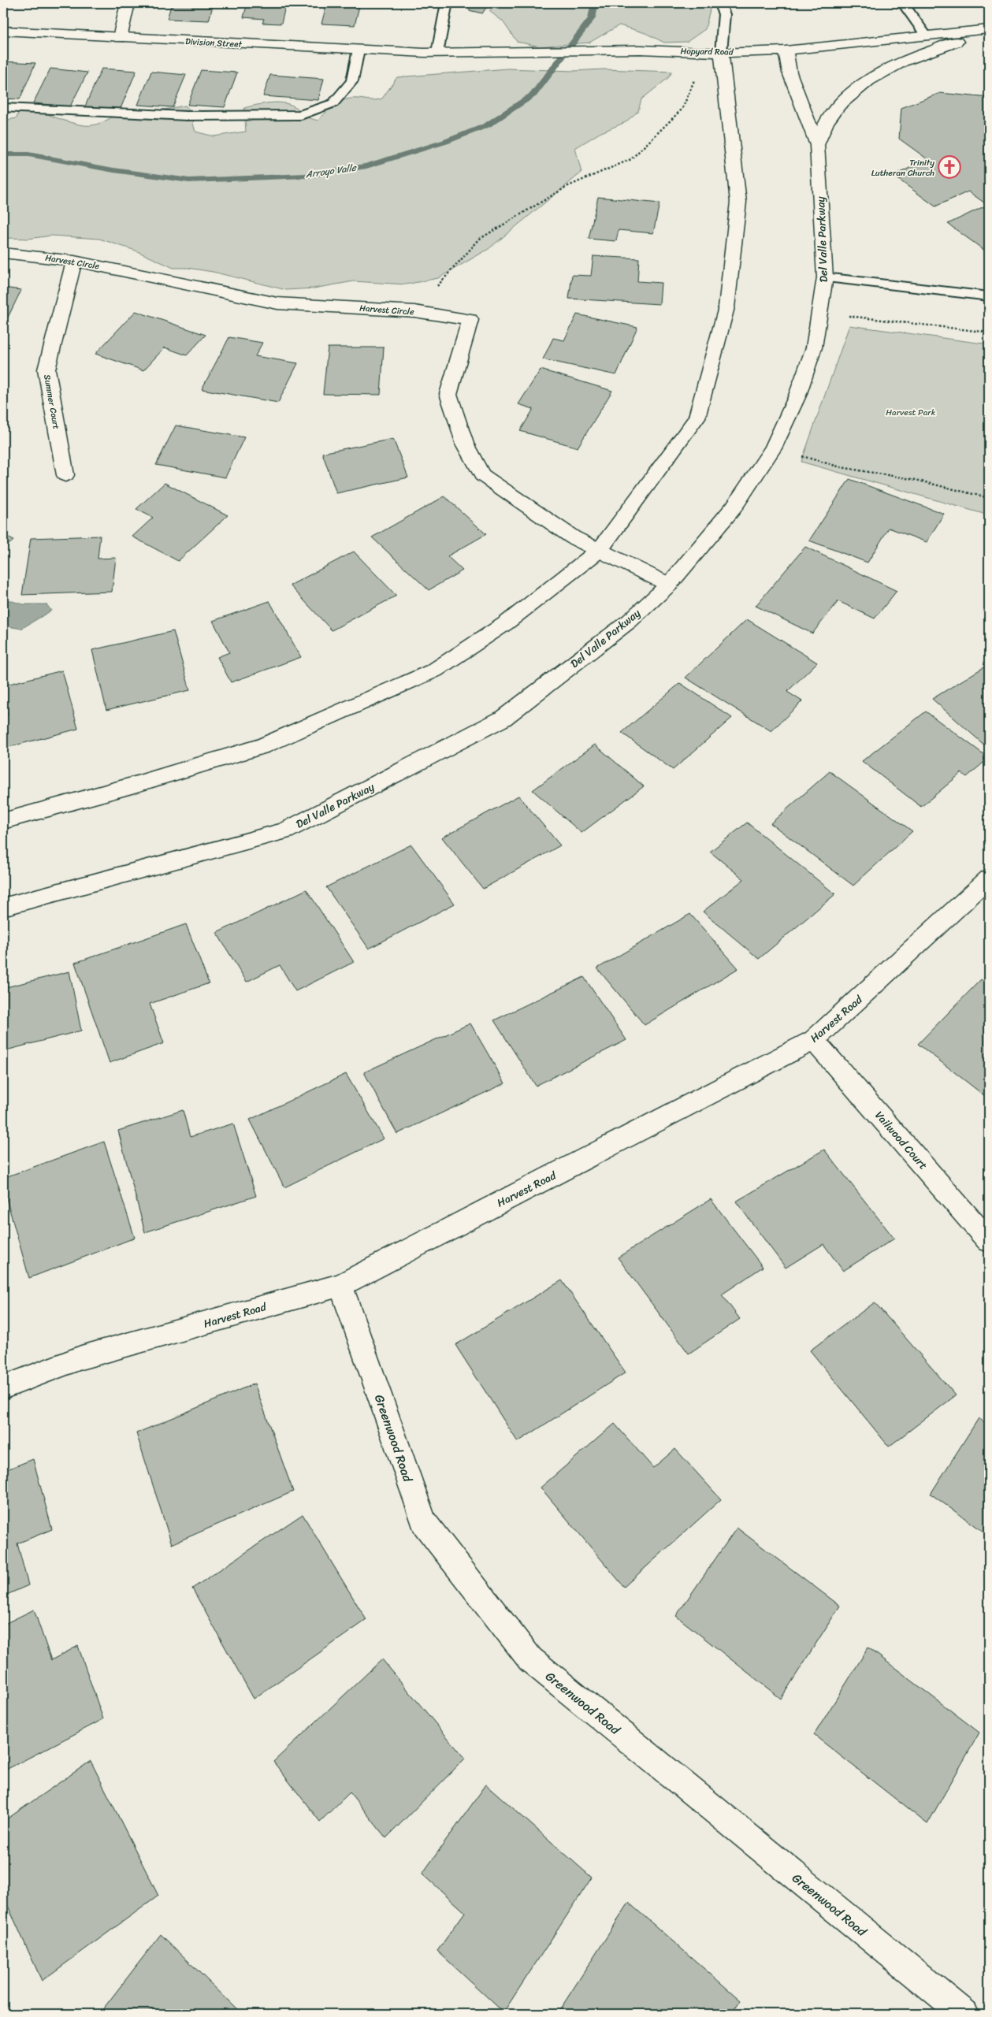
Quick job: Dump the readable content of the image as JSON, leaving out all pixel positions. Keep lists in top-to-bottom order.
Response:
{
  "streets": {
    "street": [
      "Division Street",
      "Hopyard Road",
      "Del Valle Parkway",
      "Harvest Circle",
      "Summer Court",
      "Harvest Road",
      "Vailwood Court",
      "Greenwood Road"
    ]
  },
  "crossings": [
    ["Division Street", "Hopyard Road"],
    ["Hopyard Road", "Del Valle Parkway"],
    ["Harvest Circle", "Summer Court"],
    ["Harvest Road", "Vailwood Court"],
    ["Harvest Road", "Greenwood Road"]
  ],
  "water": ["Arroyo Valle"],
  "parks": ["Harvest Park"],
  "places": {
    "church": ["Trinity Lutheran Church"]
  }
}
